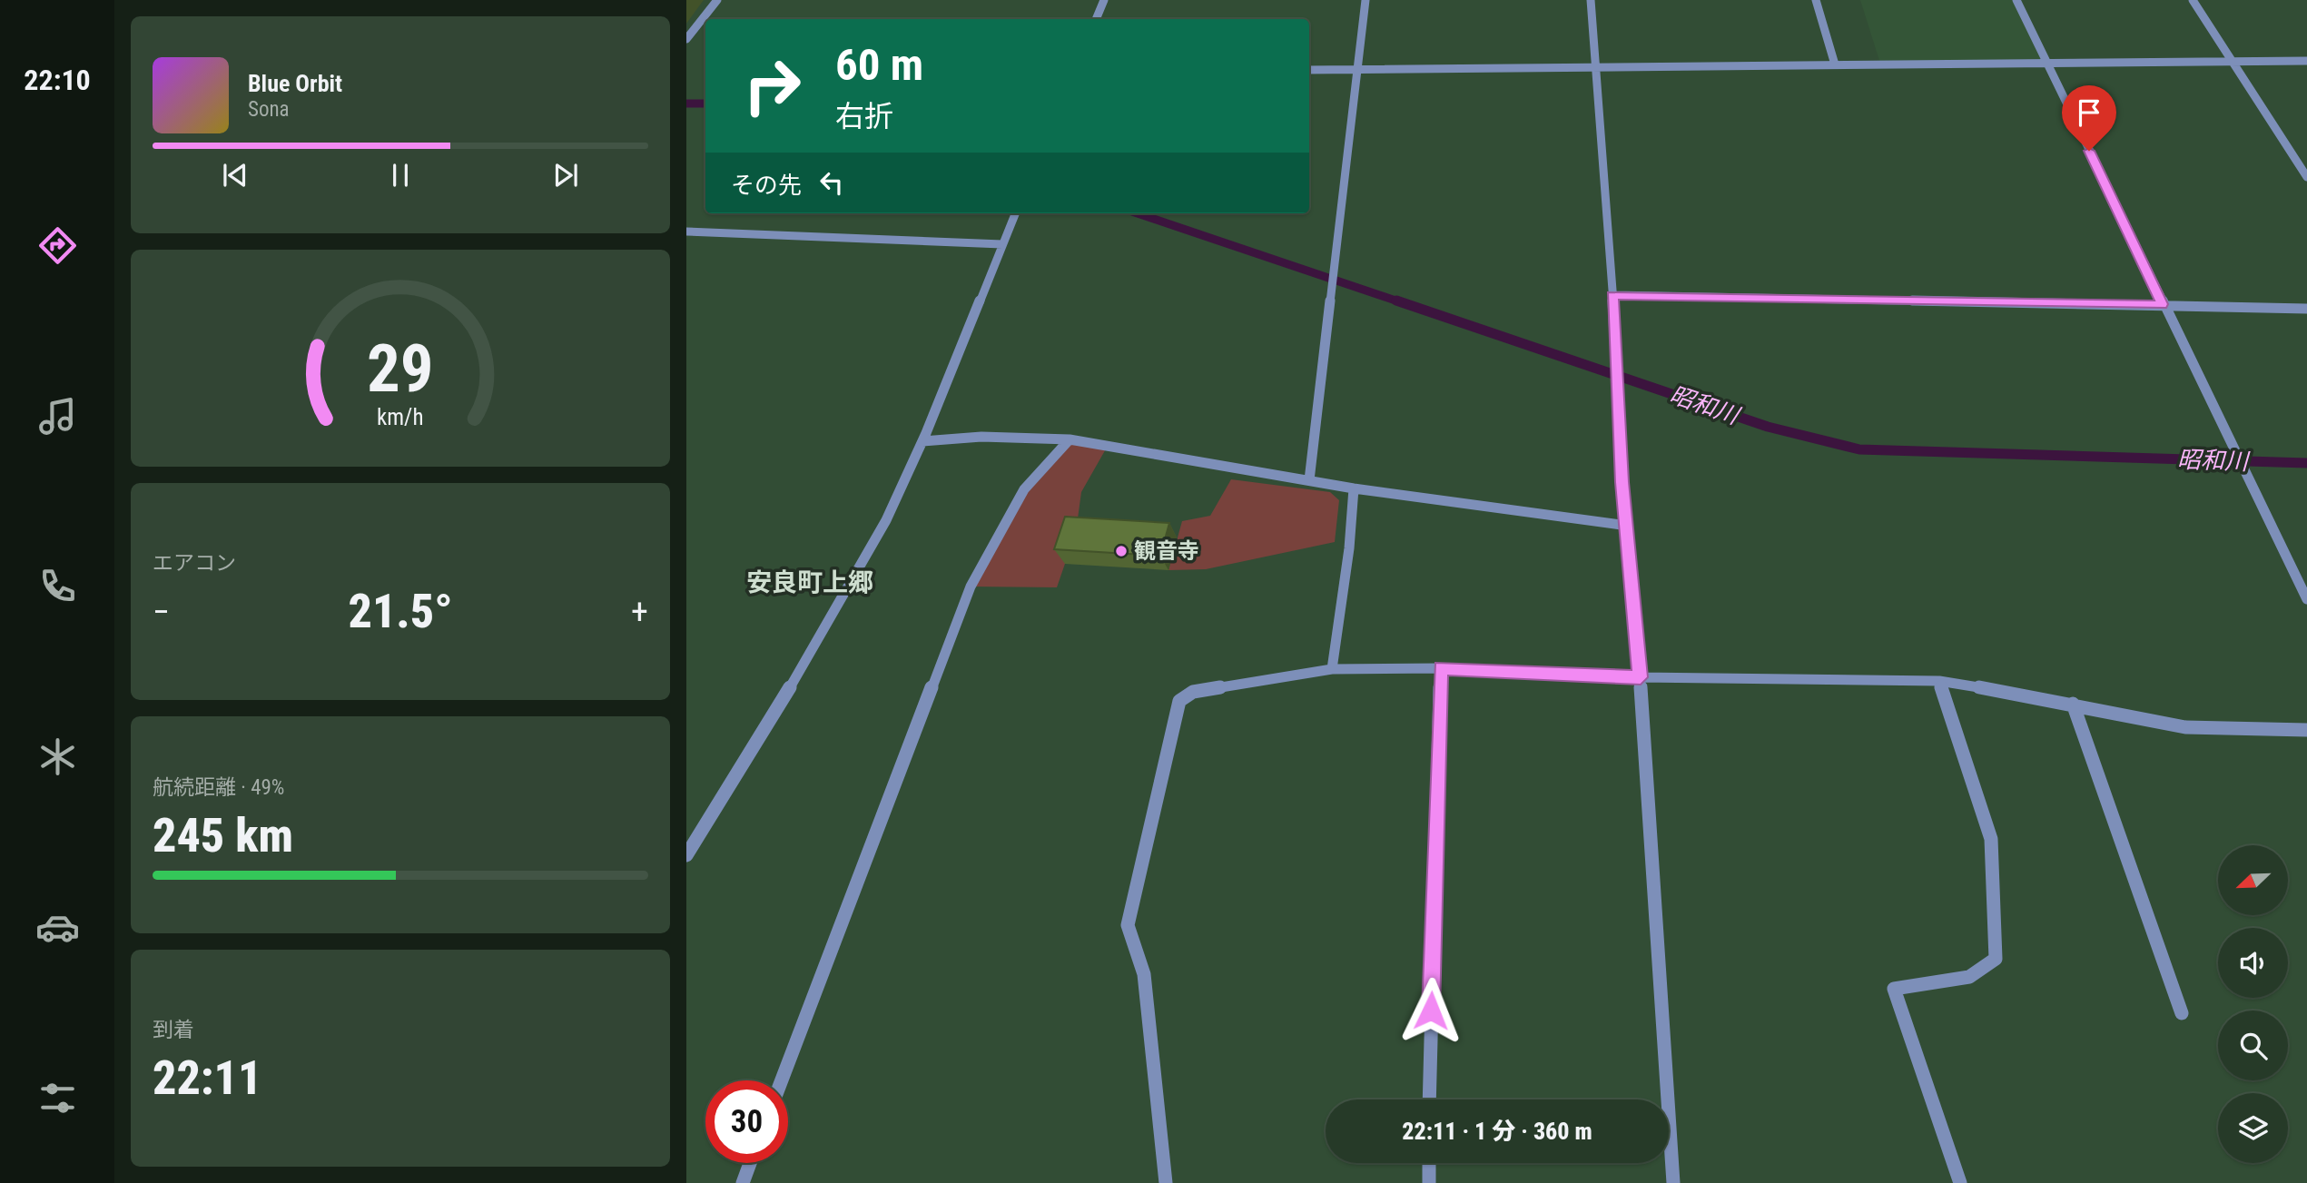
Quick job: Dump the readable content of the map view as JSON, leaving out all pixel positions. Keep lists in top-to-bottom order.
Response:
{
  "districts": ["安良町上郷"],
  "water": ["昭和川"],
  "places": ["観音寺"],
  "north": "bottom left",
  "page": {
    "tabs": "22:10",
    "turn": ["60 m", "右折"],
    "song": ["Blue Orbit", "Sona"],
    "then": "その先",
    "tile": [
      "エアコン",
      ["航続距離 · 49%", "245 km"],
      ["到着", "22:11"]
    ],
    "heat": ["−", "21.5°", "+"],
    "limit": "30",
    "trip": "22:11 · 1 分 · 360 m",
    "gauge": ["29", "km/h"]
  }
}
